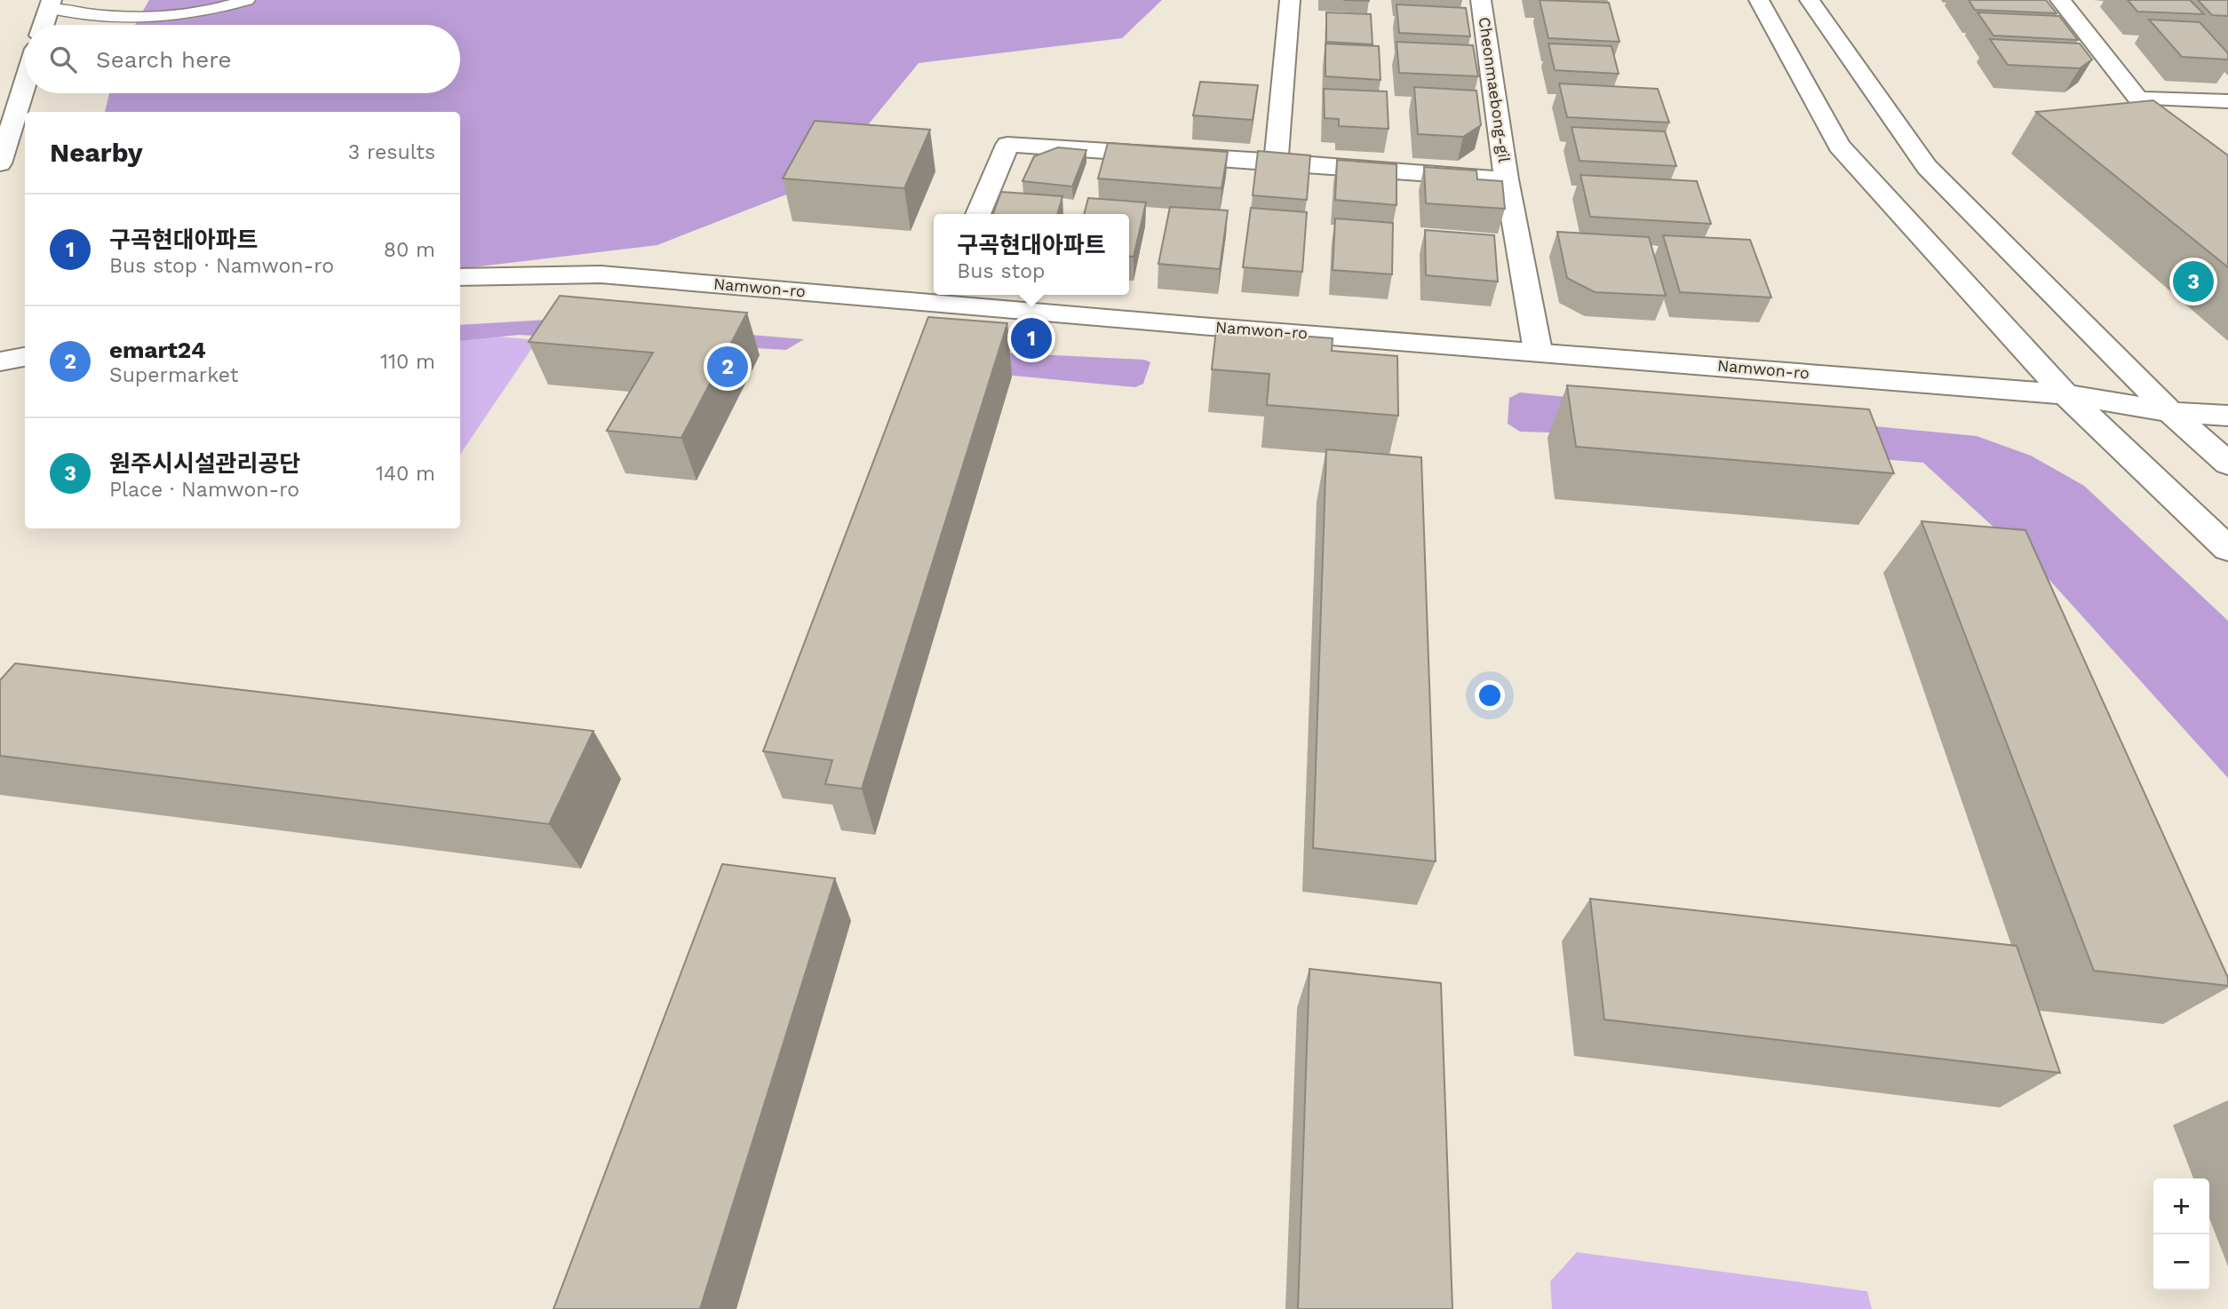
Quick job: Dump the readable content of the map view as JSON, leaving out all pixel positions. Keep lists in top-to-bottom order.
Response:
{
  "streets": {
    "street": ["Cheonmaebong-gil", "Namwon-ro"]
  },
  "crossings": [
    ["Cheonmaebong-gil", "Namwon-ro"]
  ],
  "page": {
    "search": "Search here",
    "heading": ["Nearby", "3 results"],
    "list": [
      {
        "mark": "1",
        "name": "구곡현대아파트",
        "note": "Bus stop · Namwon-ro",
        "value": "80 m"
      },
      {
        "mark": "2",
        "name": "emart24",
        "note": "Supermarket",
        "value": "110 m"
      },
      {
        "mark": "3",
        "name": "원주시시설관리공단",
        "note": "Place · Namwon-ro",
        "value": "140 m"
      }
    ],
    "popup": ["구곡현대아파트", "Bus stop"],
    "pins": ["3", "1", "2"],
    "map_buttons": ["+", "−"]
  }
}
